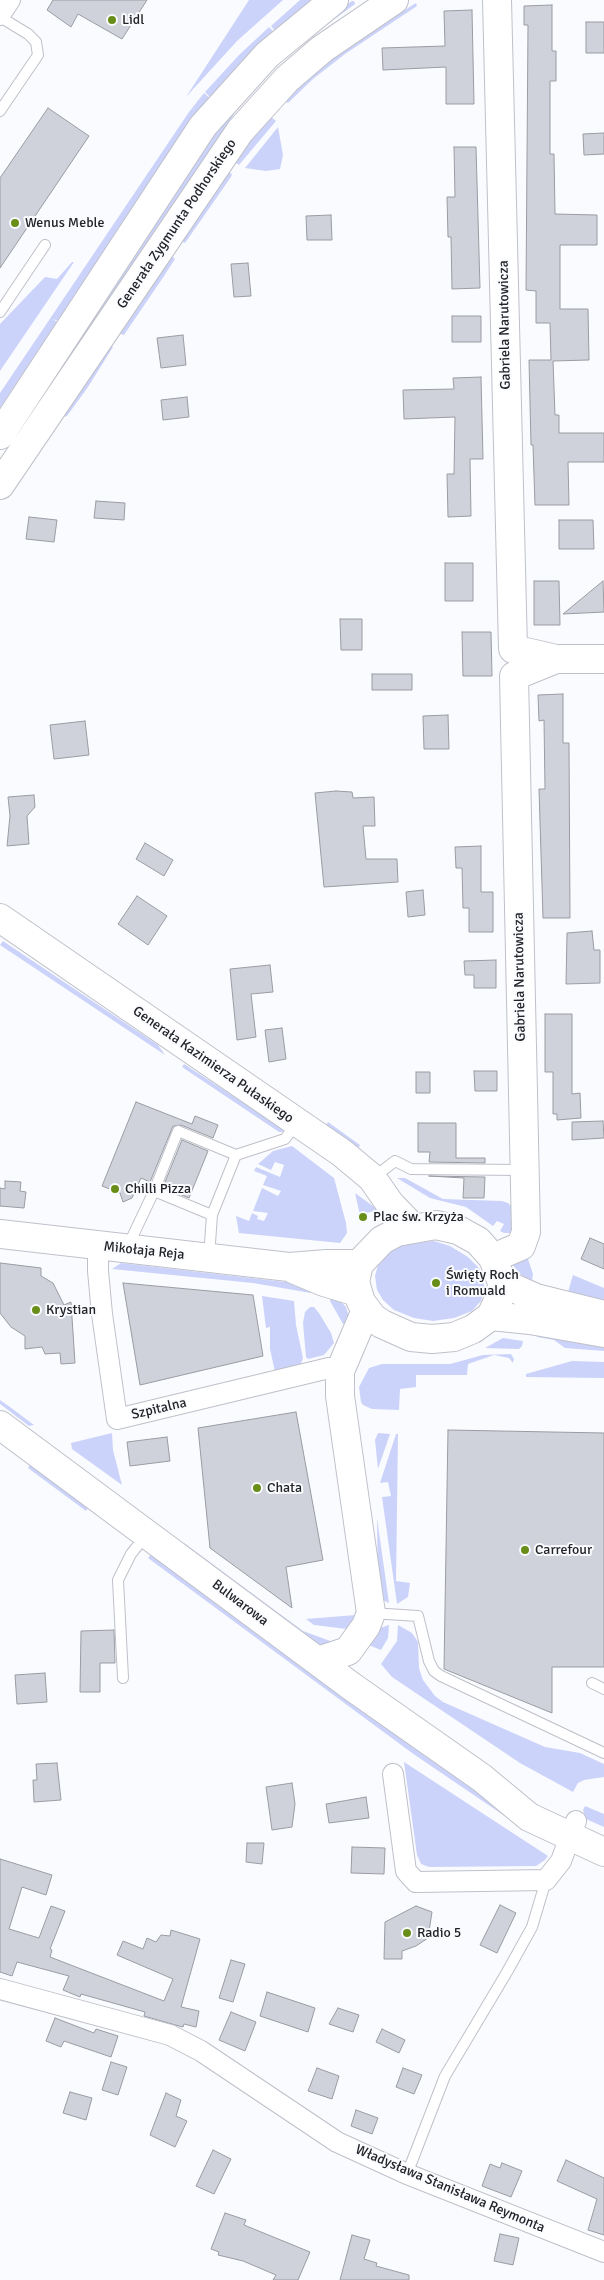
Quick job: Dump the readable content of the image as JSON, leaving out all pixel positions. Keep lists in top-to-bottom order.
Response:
{
  "streets": {
    "street": [
      "Generała Zygmunta Podhorskiego",
      "Gabriela Narutowicza",
      "Generała Kazimierza Pułaskiego",
      "Mikołaja Reja",
      "Szpitalna",
      "Bulwarowa",
      "Władysława Stanisława Reymonta"
    ]
  },
  "crossings": [
    ["Gabriela Narutowicza", "Generała Kazimierza Pułaskiego"],
    ["Mikołaja Reja", "Szpitalna"]
  ],
  "places": [
    "Lidl",
    "Wenus Meble",
    "Chilli Pizza",
    "Plac św. Krzyża",
    "Święty Roch i Romuald",
    "Krystian",
    "Chata",
    "Carrefour",
    "Radio 5"
  ]
}
